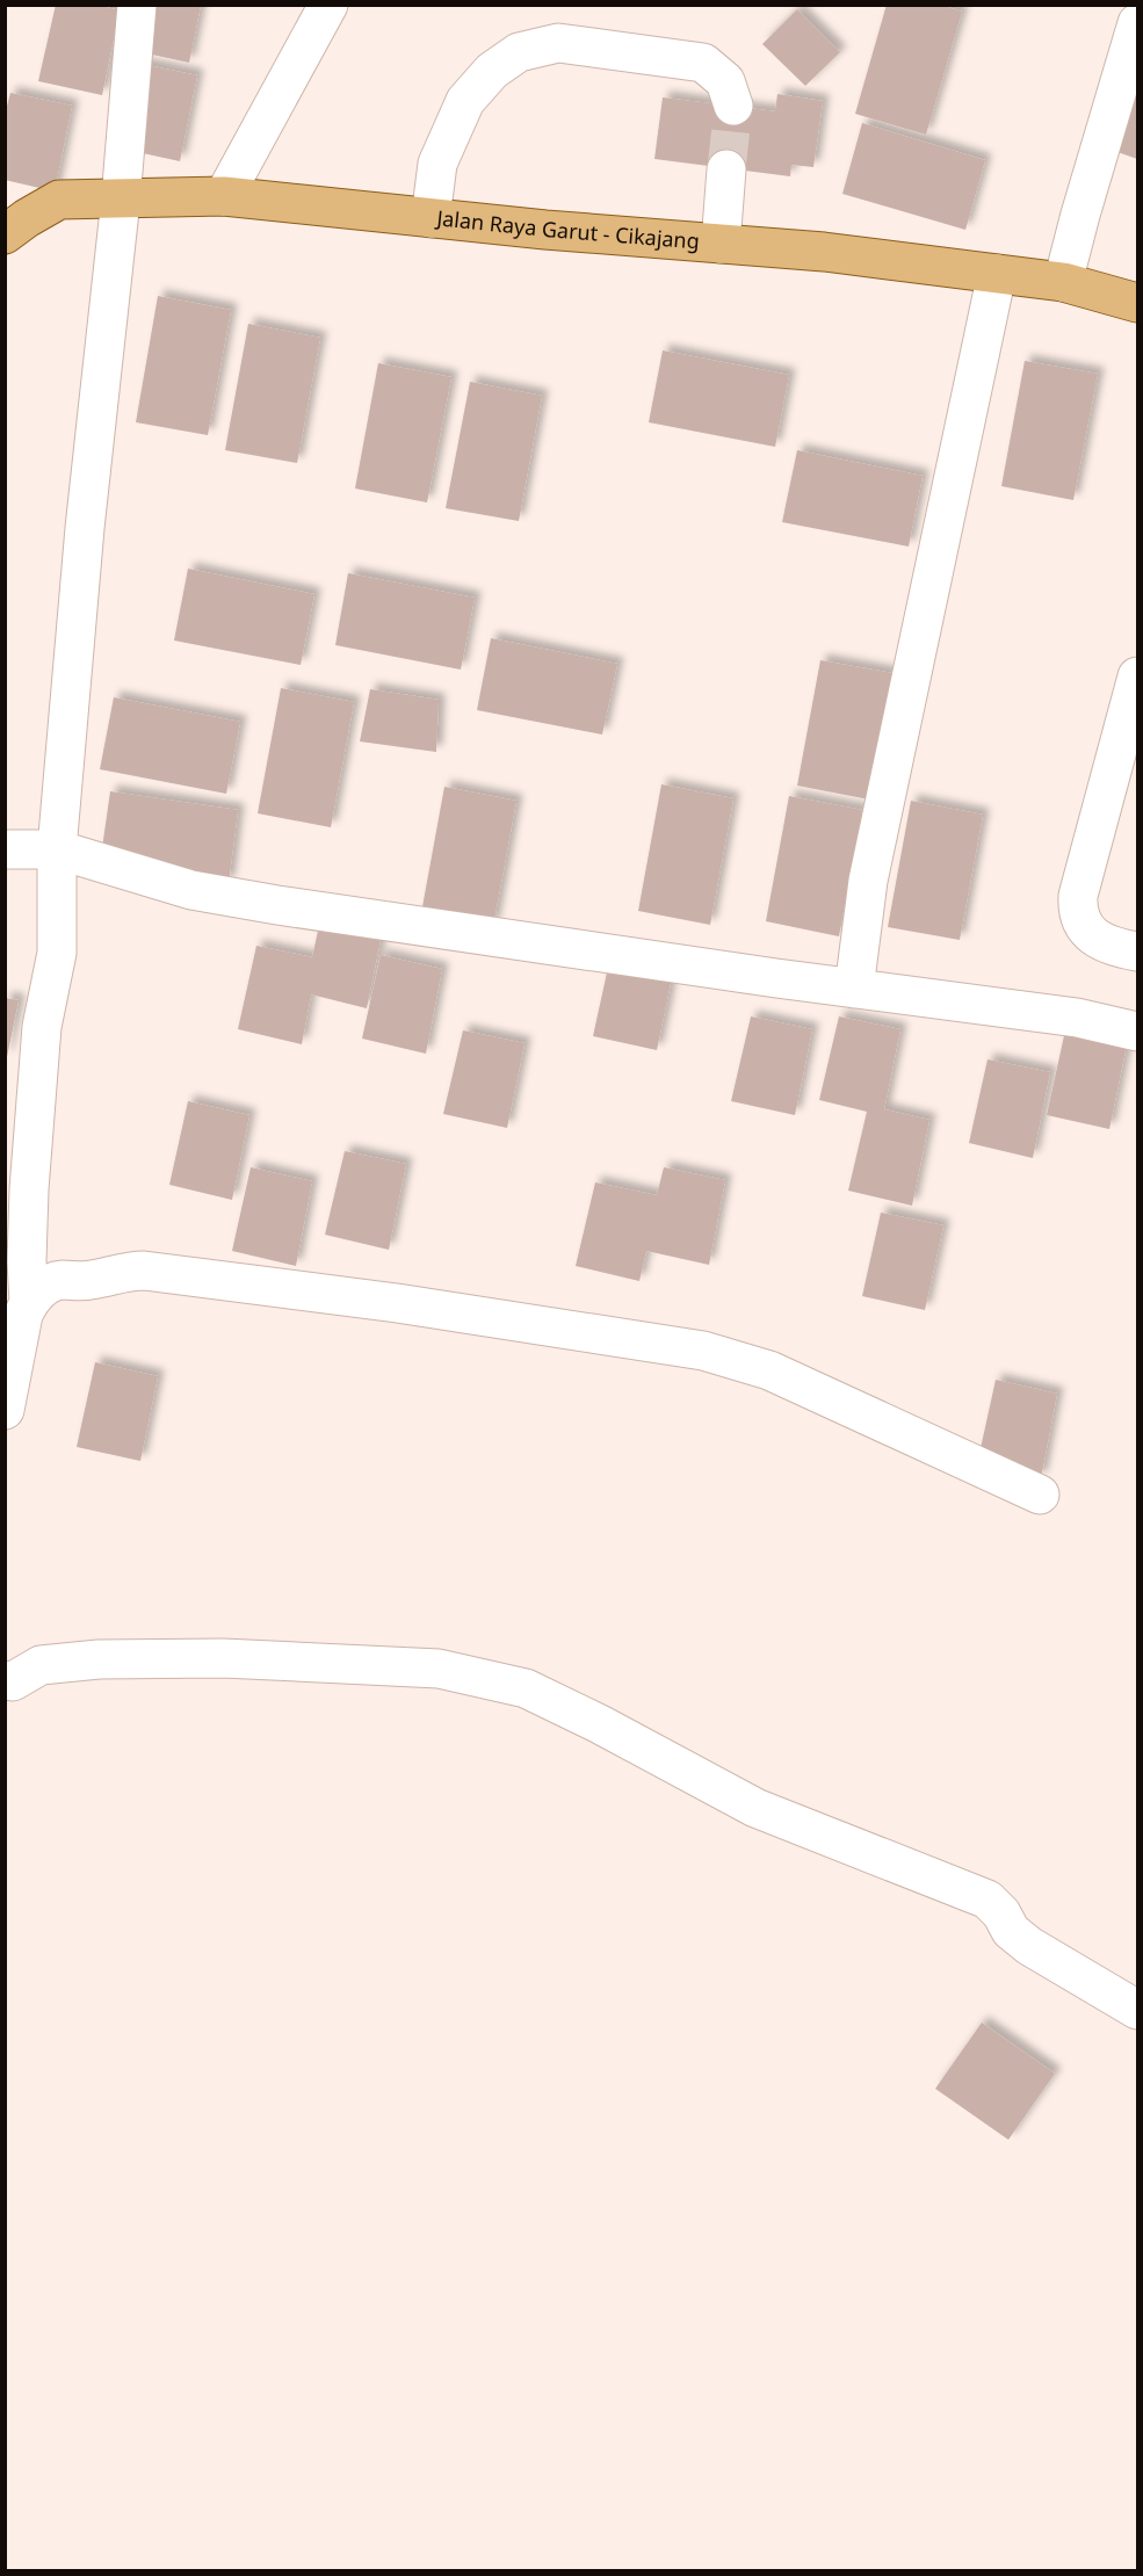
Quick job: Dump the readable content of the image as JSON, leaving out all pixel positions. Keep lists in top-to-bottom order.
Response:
{
  "streets": {
    "main road": ["Jalan Raya Garut - Cikajang"]
  }
}
